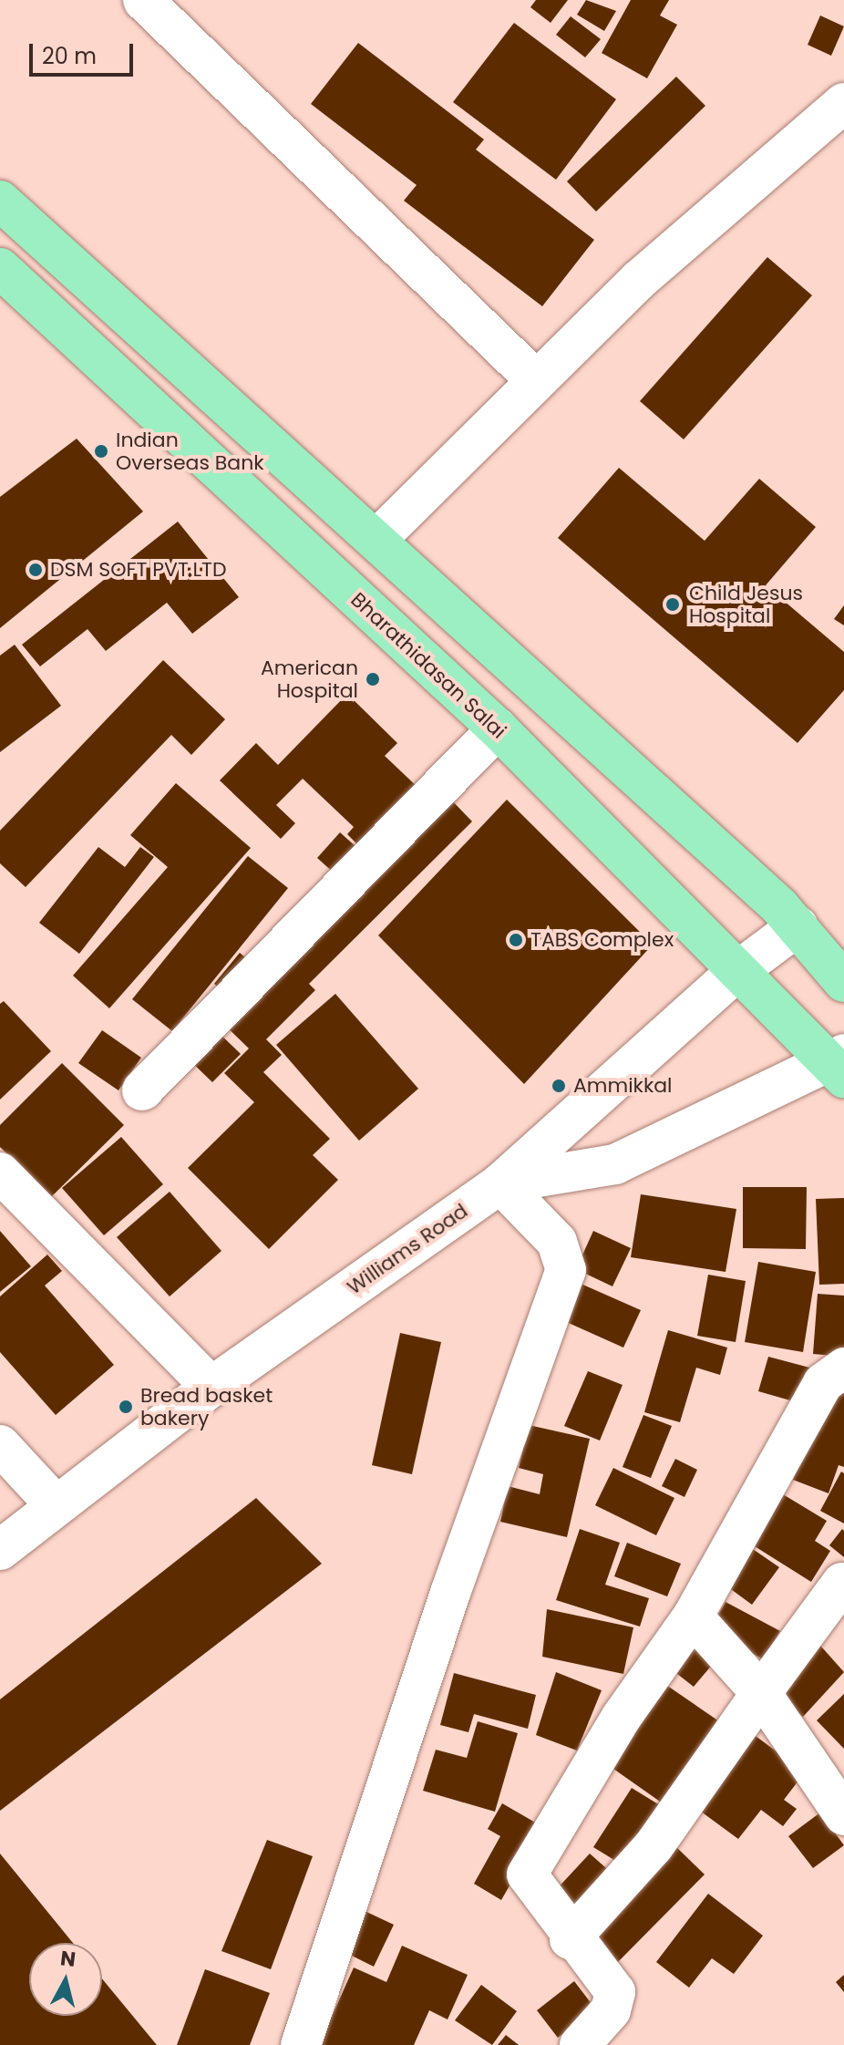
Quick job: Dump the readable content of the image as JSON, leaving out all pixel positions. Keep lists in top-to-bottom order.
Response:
{
  "streets": {
    "main road": ["Bharathidasan Salai"],
    "street": ["Williams Road"]
  },
  "crossings": [
    ["Bharathidasan Salai", "Williams Road"]
  ],
  "places": [
    "Indian Overseas Bank",
    "DSM SOFT PVT.LTD",
    "Child Jesus Hospital",
    "American Hospital",
    "TABS Complex",
    "Ammikkal",
    "Bread basket bakery"
  ],
  "scale_bar": "20 m",
  "north": "top"
}
